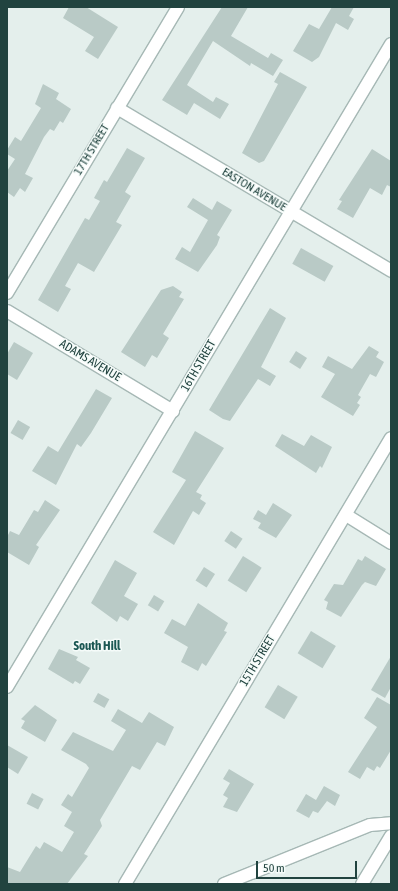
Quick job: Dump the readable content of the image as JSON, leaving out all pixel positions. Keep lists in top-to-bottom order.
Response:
{
  "streets": {
    "street": [
      "17TH STREET",
      "EASTON AVENUE",
      "ADAMS AVENUE",
      "16TH STREET",
      "15TH STREET"
    ]
  },
  "crossings": [
    ["17TH STREET", "EASTON AVENUE"],
    ["EASTON AVENUE", "16TH STREET"],
    ["ADAMS AVENUE", "16TH STREET"]
  ],
  "districts": ["South Hill"],
  "scale_bar": "50 m"
}
